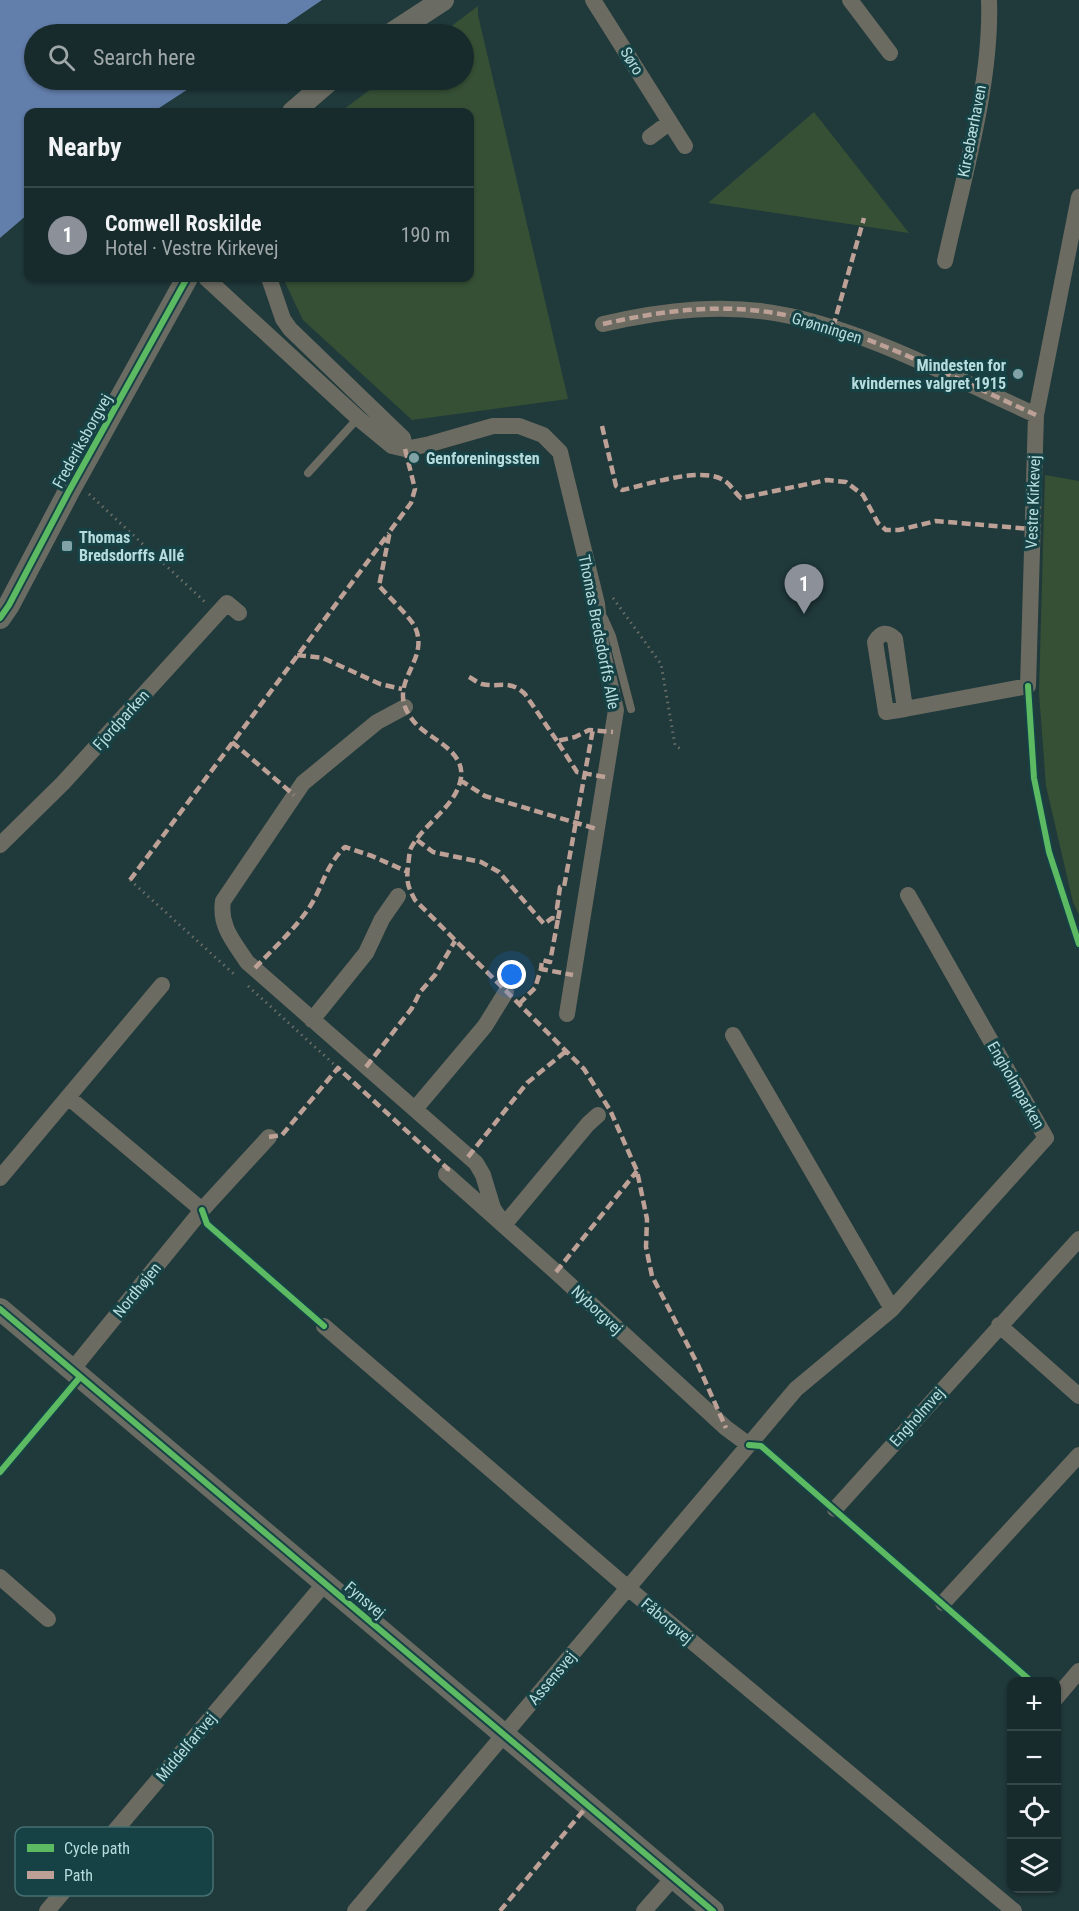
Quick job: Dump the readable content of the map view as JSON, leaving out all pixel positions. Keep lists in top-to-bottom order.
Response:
{
  "streets": {
    "street": [
      "Søro",
      "Kirsebærhaven",
      "Grønningen",
      "Frederiksborgvej",
      "Vestre Kirkevej",
      "Thomas Bredsdorffs Alle",
      "Fjordparken",
      "Engholmparken",
      "Nordhøjen",
      "Nyborgvej",
      "Engholmvej",
      "Fynsvej",
      "Fåborgvej",
      "Assensvej",
      "Middelfartvej"
    ]
  },
  "crossings": [
    ["Grønningen", "Vestre Kirkevej"],
    ["Engholmparken", "Nyborgvej"],
    ["Engholmparken", "Assensvej"],
    ["Nordhøjen", "Fynsvej"],
    ["Nyborgvej", "Assensvej"],
    ["Fynsvej", "Assensvej"],
    ["Fynsvej", "Middelfartvej"],
    ["Fåborgvej", "Assensvej"]
  ],
  "places": {
    "other": ["Mindesten for kvindernes valgret 1915", "Genforeningssten"],
    "transit": ["Thomas Bredsdorffs Allé"]
  },
  "legend": ["Cycle path", "Path"],
  "page": {
    "search": "Search here",
    "heading": "Nearby",
    "list": [
      {
        "mark": "1",
        "name": "Comwell Roskilde",
        "note": "Hotel · Vestre Kirkevej",
        "value": "190 m"
      }
    ],
    "pins": "1",
    "map_buttons": ["+", "−"]
  }
}
